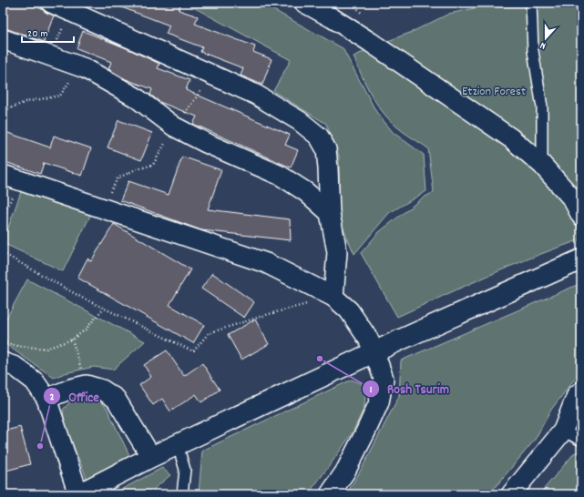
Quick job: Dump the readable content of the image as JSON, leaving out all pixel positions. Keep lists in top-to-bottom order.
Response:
{
  "parks": ["Etzion Forest"],
  "places": ["Rosh Tsurim", "Office"],
  "scale_bar": "20 m",
  "north": "bottom"
}
